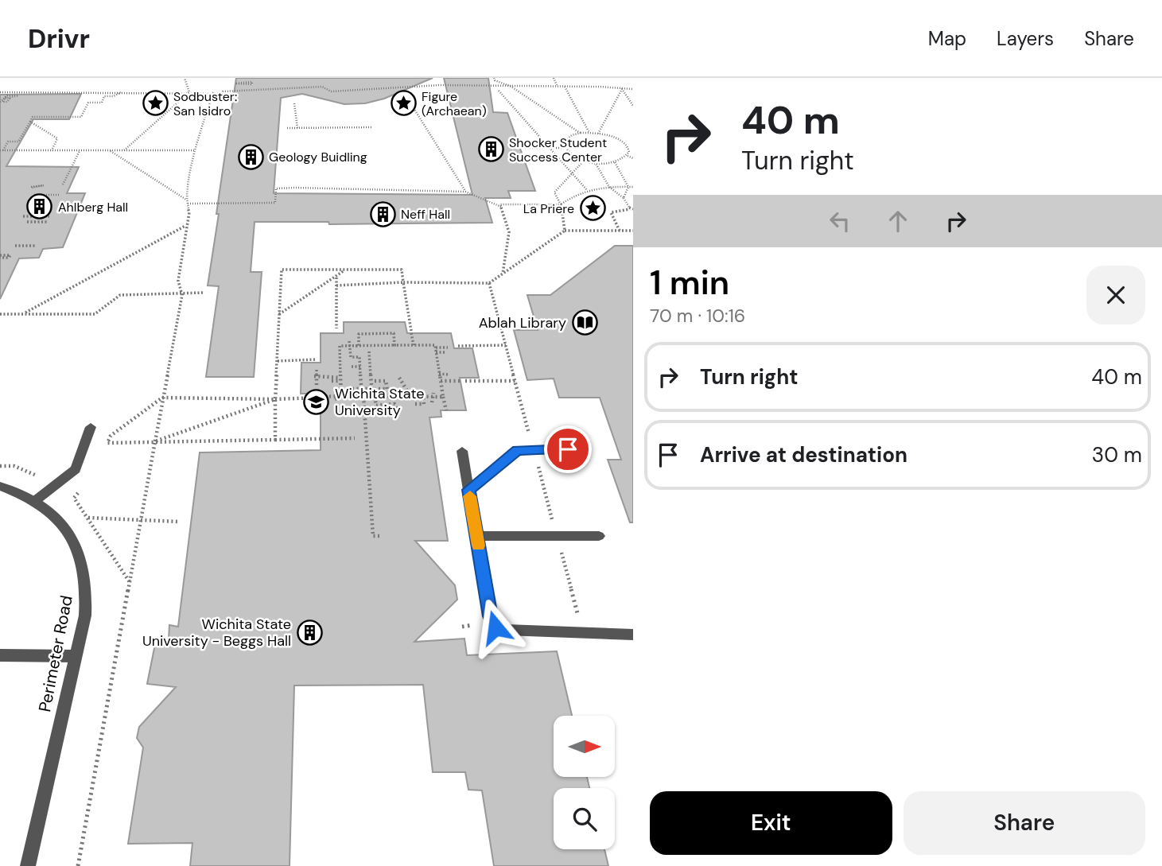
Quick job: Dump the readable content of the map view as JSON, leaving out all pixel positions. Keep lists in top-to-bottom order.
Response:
{
  "streets": {
    "street": ["Perimeter Road"]
  },
  "places": {
    "place": ["Sodbuster: San Isidro", "Figure (Archaean)", "La Priere"],
    "building": [
      "Shocker Student Success Center",
      "Geology Buidling",
      "Ahlberg Hall",
      "Neff Hall",
      "Wichita State University - Beggs Hall"
    ],
    "library": ["Ablah Library"],
    "school or university": ["Wichita State University"]
  },
  "north": "right",
  "page": {
    "header": "Drivr",
    "nav": ["Map", "Layers", "Share"],
    "turn": ["40 m", "Turn right"],
    "heading": ["1 min", "70 m · 10:16"],
    "list": [
      {
        "name": "Turn right",
        "value": "40 m"
      },
      {
        "name": "Arrive at destination",
        "value": "30 m"
      }
    ],
    "buttons": ["Exit", "Share"]
  }
}
